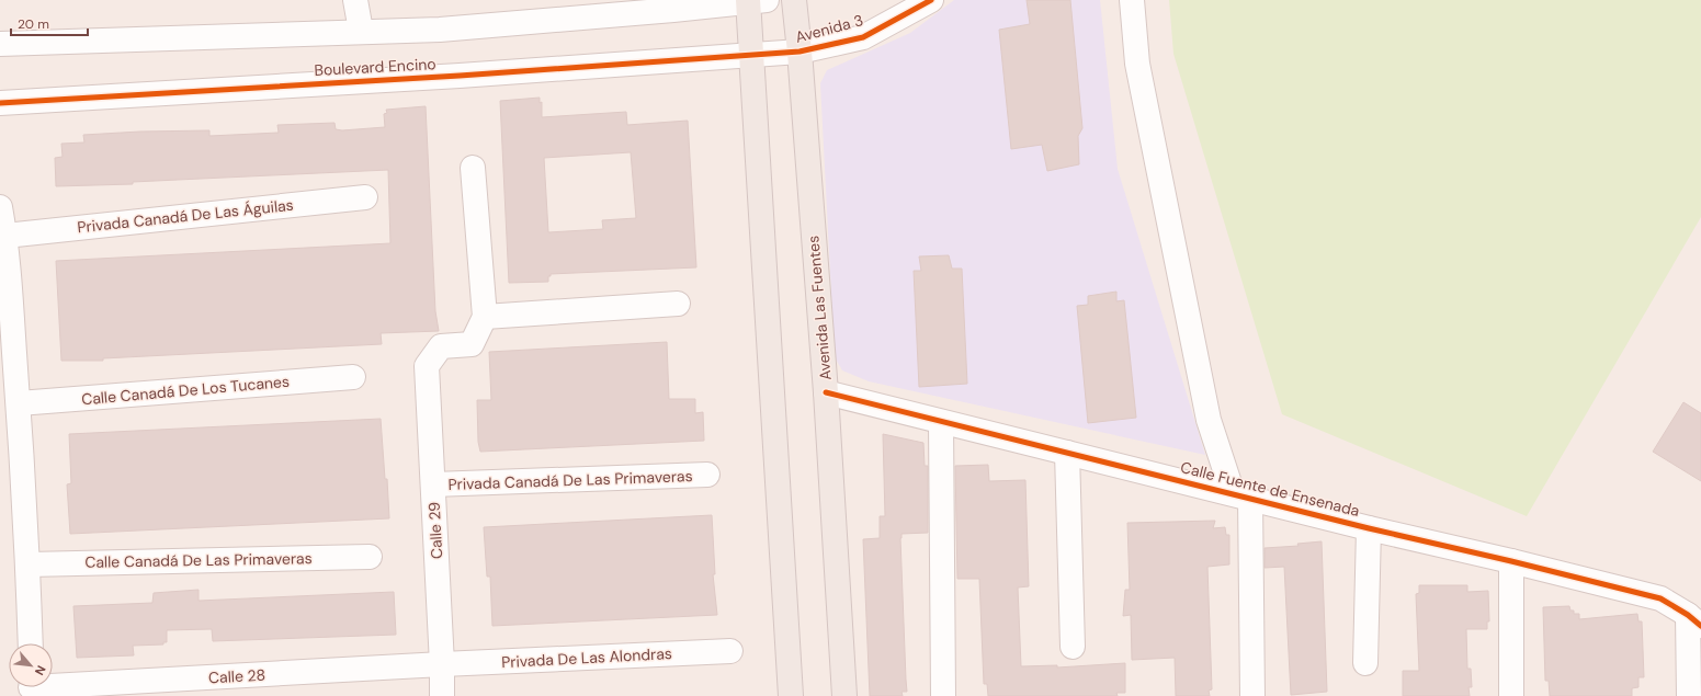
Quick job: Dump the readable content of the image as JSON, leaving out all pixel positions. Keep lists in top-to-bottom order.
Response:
{
  "streets": {
    "main road": ["Avenida Las Fuentes"],
    "street": [
      "Avenida 3",
      "Boulevard Encino",
      "Privada Canadá De Las Águilas",
      "Calle Canadá De Los Tucanes",
      "Privada Canadá De Las Primaveras",
      "Calle Fuente de Ensenada",
      "Calle 29",
      "Calle Canadá De Las Primaveras",
      "Privada De Las Alondras",
      "Calle 28"
    ]
  },
  "crossings": [
    ["Avenida 3", "Boulevard Encino"],
    ["Avenida 3", "Avenida Las Fuentes"],
    ["Avenida Las Fuentes", "Calle Fuente de Ensenada"],
    ["Privada Canadá De Las Primaveras", "Calle 29"],
    ["Calle 29", "Privada De Las Alondras"],
    ["Calle 29", "Calle 28"],
    ["Privada De Las Alondras", "Calle 28"]
  ],
  "scale_bar": "20 m",
  "north": "bottom right"
}
